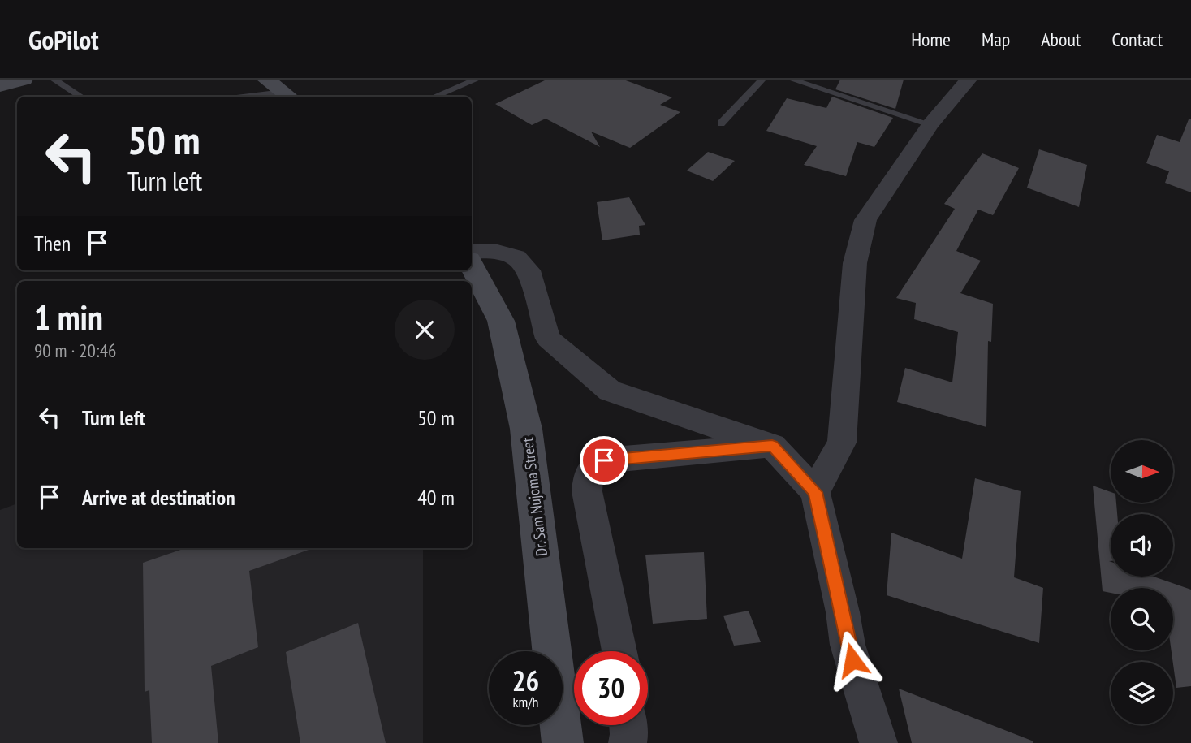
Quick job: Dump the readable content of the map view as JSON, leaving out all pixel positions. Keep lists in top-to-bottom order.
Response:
{
  "streets": {
    "street": ["Dr. Sam Nujoma Street"]
  },
  "north": "right",
  "page": {
    "header": "GoPilot",
    "nav": [
      "Home",
      "Map",
      "About",
      "Contact"
    ],
    "turn": ["50 m", "Turn left"],
    "then": "Then",
    "heading": ["1 min", "90 m · 20:46"],
    "list": [
      {
        "name": "Turn left",
        "value": "50 m"
      },
      {
        "name": "Arrive at destination",
        "value": "40 m"
      }
    ],
    "speed": "26 km/h",
    "limit": "30"
  }
}
